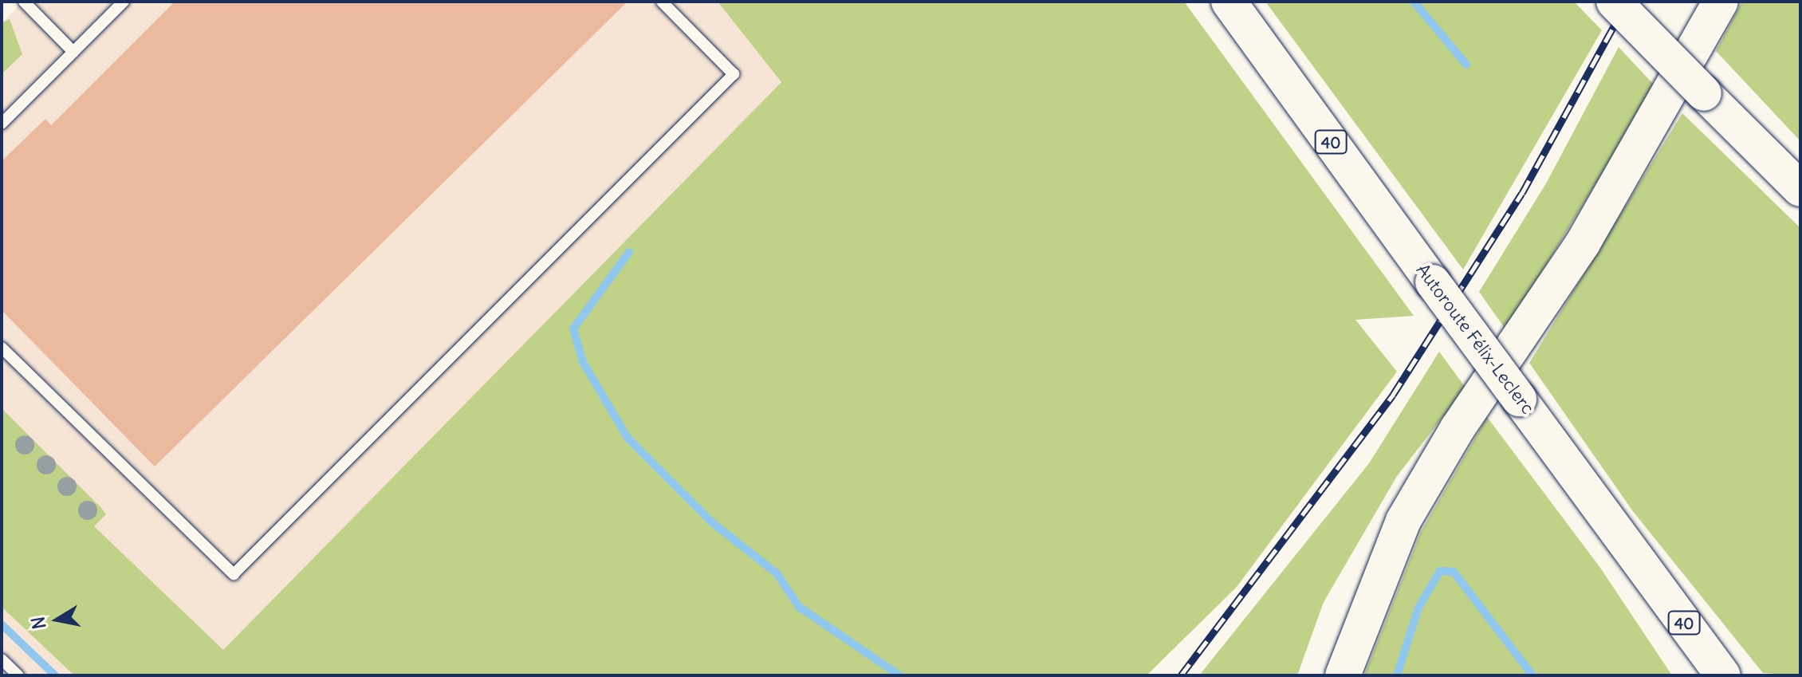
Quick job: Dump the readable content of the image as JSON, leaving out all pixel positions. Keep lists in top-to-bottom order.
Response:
{
  "streets": {
    "highway": ["40", "Autoroute Félix-Leclerc"]
  },
  "north": "left"
}
